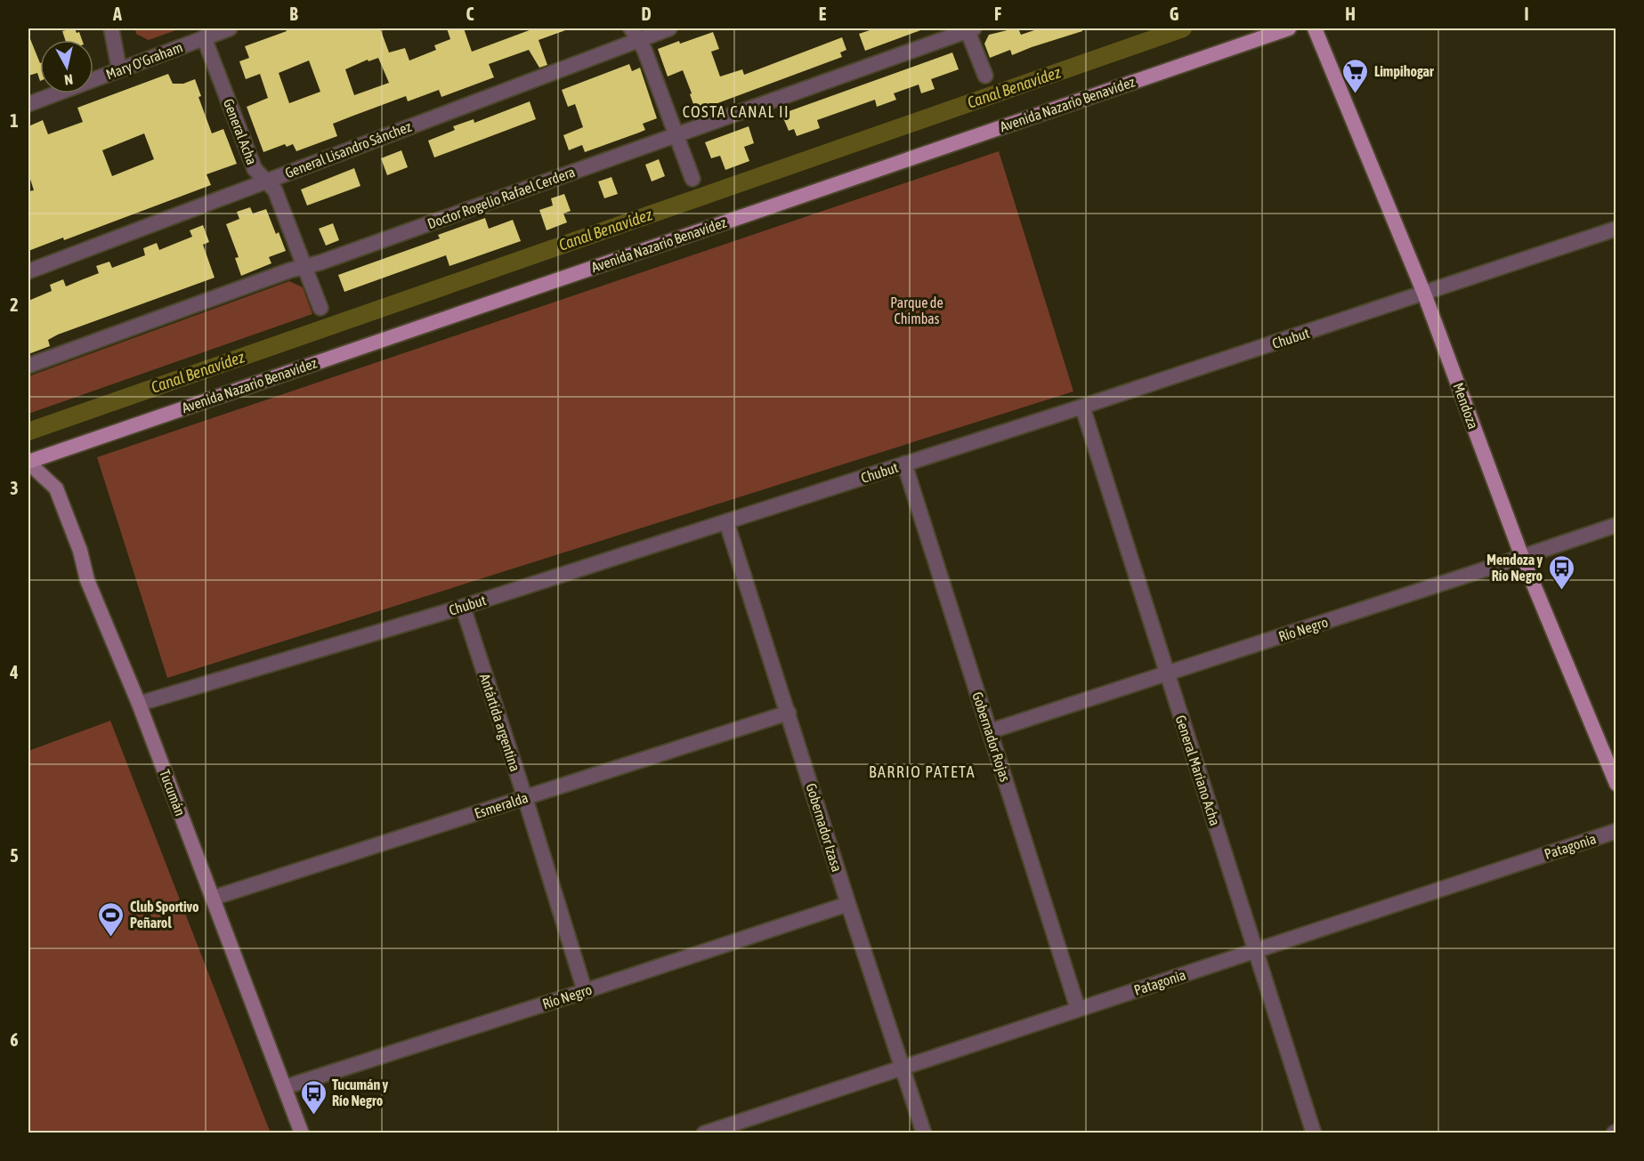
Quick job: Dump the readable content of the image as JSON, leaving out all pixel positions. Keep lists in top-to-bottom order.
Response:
{
  "streets": {
    "main road": ["Avenida Nazario Benavídez", "Mendoza", "Tucumán"],
    "street": [
      "Mary O'Graham",
      "General Acha",
      "General Lisandro Sánchez",
      "Doctor Rogelio Rafael Cerdera",
      "Chubut",
      "Río Negro",
      "Antártida argentina",
      "Gobernador Rojas",
      "General Mariano Acha",
      "Esmeralda",
      "Gobernador Izasa",
      "Patagonia"
    ]
  },
  "crossings": [
    ["Mary O'Graham", "General Acha"],
    ["Avenida Nazario Benavídez", "Tucumán"],
    ["General Acha", "General Lisandro Sánchez"],
    ["General Acha", "Doctor Rogelio Rafael Cerdera"],
    ["Chubut", "Mendoza"],
    ["Chubut", "Antártida argentina"],
    ["Chubut", "Gobernador Rojas"],
    ["Chubut", "General Mariano Acha"],
    ["Chubut", "Tucumán"],
    ["Chubut", "Gobernador Izasa"],
    ["Mendoza", "Río Negro"],
    ["Río Negro", "Antártida argentina"],
    ["Río Negro", "Gobernador Rojas"],
    ["Río Negro", "General Mariano Acha"],
    ["Río Negro", "Tucumán"],
    ["Río Negro", "Gobernador Izasa"],
    ["Antártida argentina", "Esmeralda"],
    ["Gobernador Rojas", "Patagonia"],
    ["General Mariano Acha", "Patagonia"],
    ["Tucumán", "Esmeralda"],
    ["Esmeralda", "Gobernador Izasa"],
    ["Gobernador Izasa", "Patagonia"]
  ],
  "districts": ["COSTA CANAL II", "BARRIO PATETA"],
  "water": ["Canal Benavídez"],
  "parks": ["Parque de Chimbas"],
  "places": {
    "supermarket": ["Limpihogar"],
    "bus stop": ["Mendoza y Río Negro", "Tucumán y Río Negro"],
    "sports": ["Club Sportivo Peñarol"]
  },
  "north": "bottom",
  "grid": {
    "columns": [
      "A",
      "B",
      "C",
      "D",
      "E",
      "F",
      "G",
      "H",
      "I"
    ],
    "rows": [
      "1",
      "2",
      "3",
      "4",
      "5",
      "6"
    ]
  }
}
